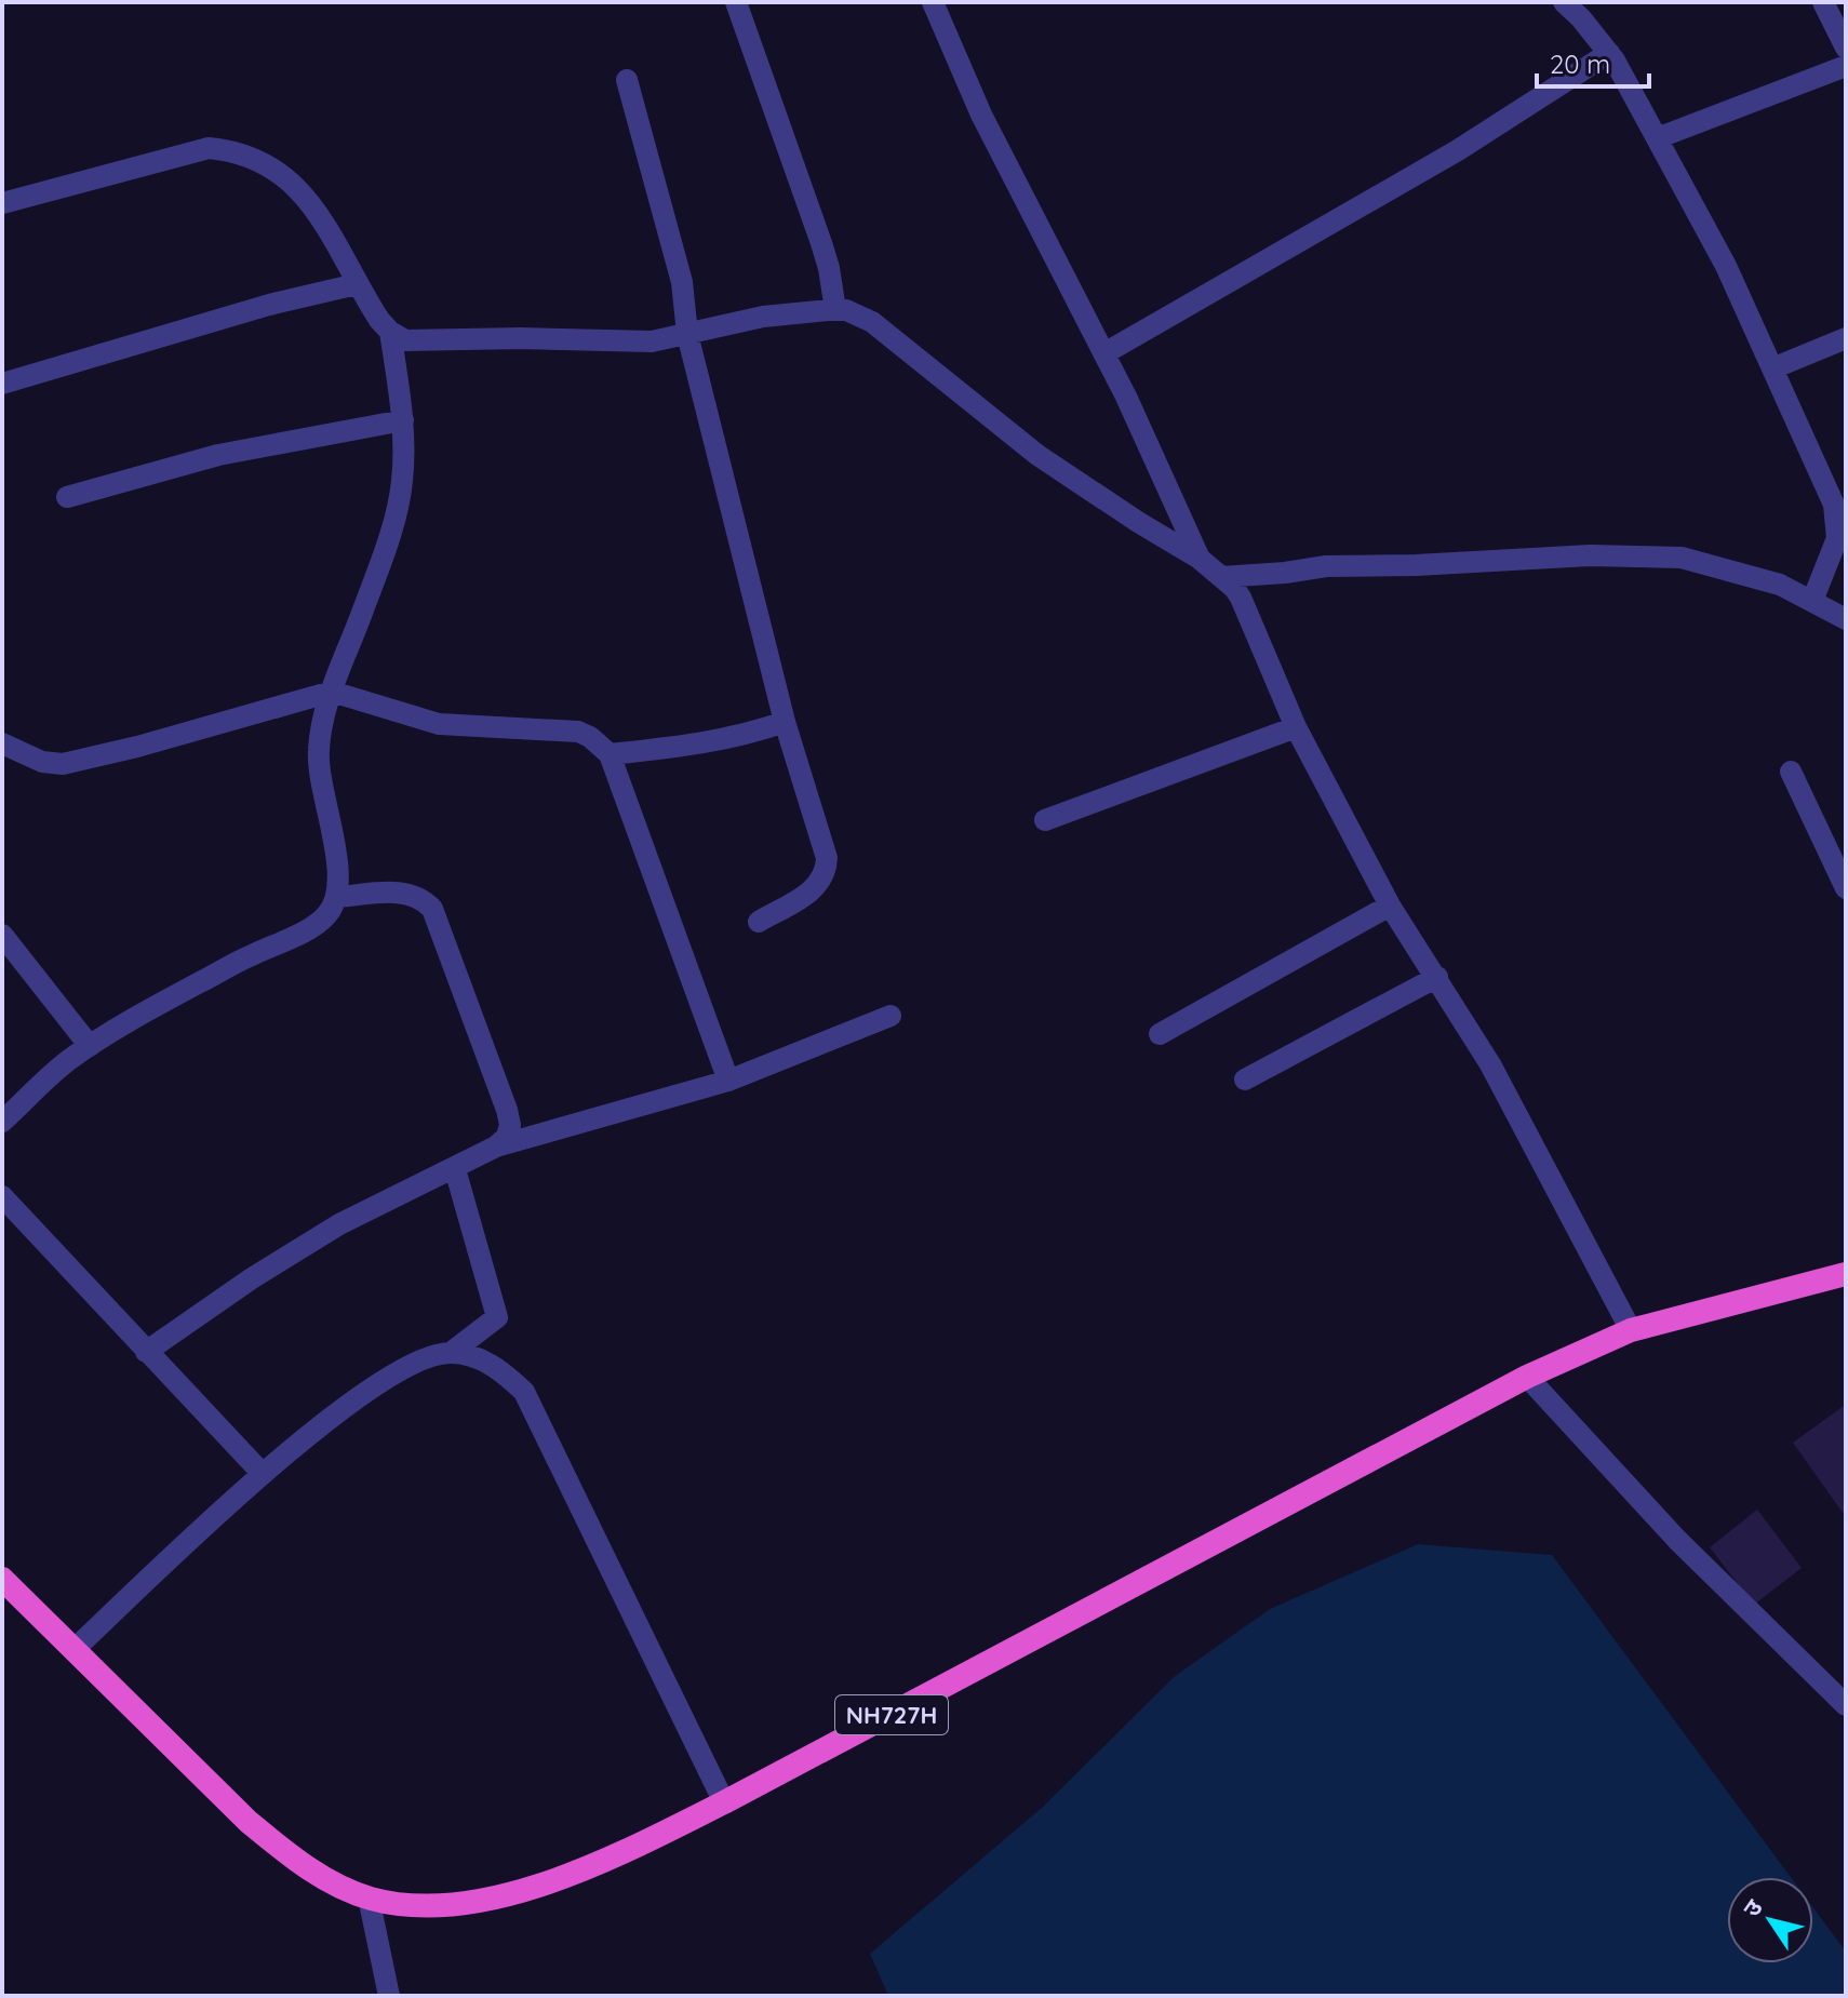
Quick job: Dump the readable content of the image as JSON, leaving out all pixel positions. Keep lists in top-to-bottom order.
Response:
{
  "streets": {
    "highway": ["NH727H"]
  },
  "scale_bar": "20 m",
  "north": "top left"
}
